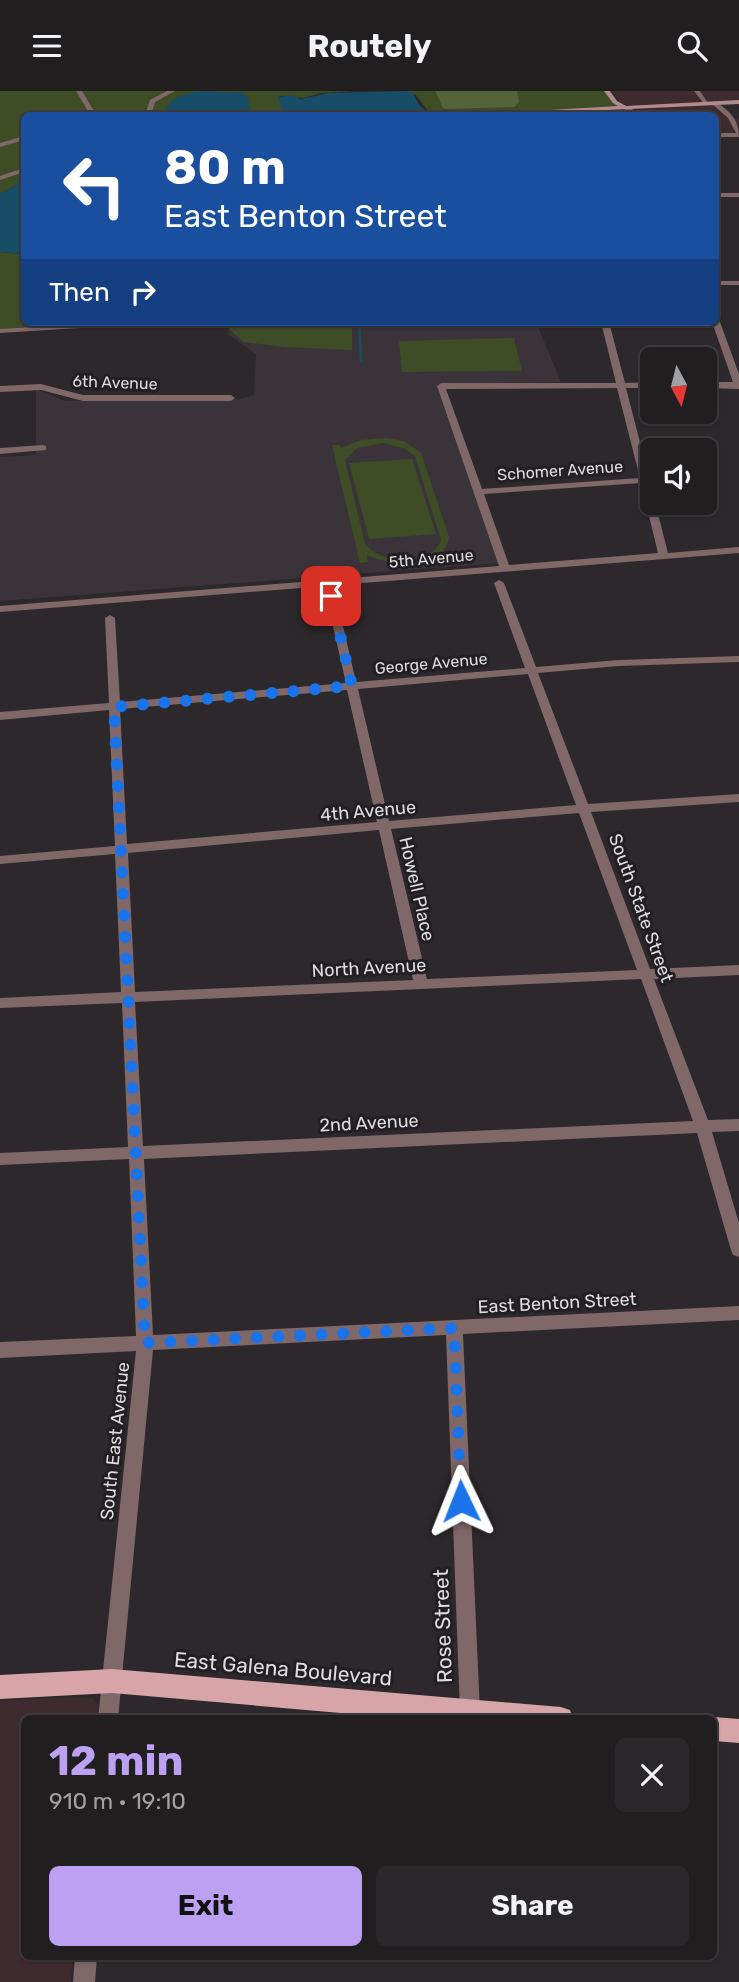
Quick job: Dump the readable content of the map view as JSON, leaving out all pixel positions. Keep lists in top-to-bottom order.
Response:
{
  "streets": {
    "main road": ["East Galena Boulevard"],
    "street": [
      "6th Avenue",
      "Schomer Avenue",
      "5th Avenue",
      "George Avenue",
      "4th Avenue",
      "Howell Place",
      "South State Street",
      "North Avenue",
      "2nd Avenue",
      "East Benton Street",
      "South East Avenue",
      "Rose Street"
    ]
  },
  "crossings": [
    ["George Avenue", "Howell Place"],
    ["George Avenue", "South State Street"],
    ["George Avenue", "South East Avenue"],
    ["4th Avenue", "Howell Place"],
    ["4th Avenue", "South State Street"],
    ["4th Avenue", "South East Avenue"],
    ["Howell Place", "North Avenue"],
    ["South State Street", "North Avenue"],
    ["South State Street", "2nd Avenue"],
    ["North Avenue", "South East Avenue"],
    ["2nd Avenue", "South East Avenue"],
    ["East Benton Street", "South East Avenue"],
    ["East Benton Street", "Rose Street"],
    ["South East Avenue", "East Galena Boulevard"],
    ["Rose Street", "East Galena Boulevard"]
  ],
  "north": "bottom",
  "page": {
    "header": "Routely",
    "turn": ["80 m", "East Benton Street"],
    "then": "Then",
    "heading": ["12 min", "910 m · 19:10"],
    "buttons": ["Exit", "Share"]
  }
}
